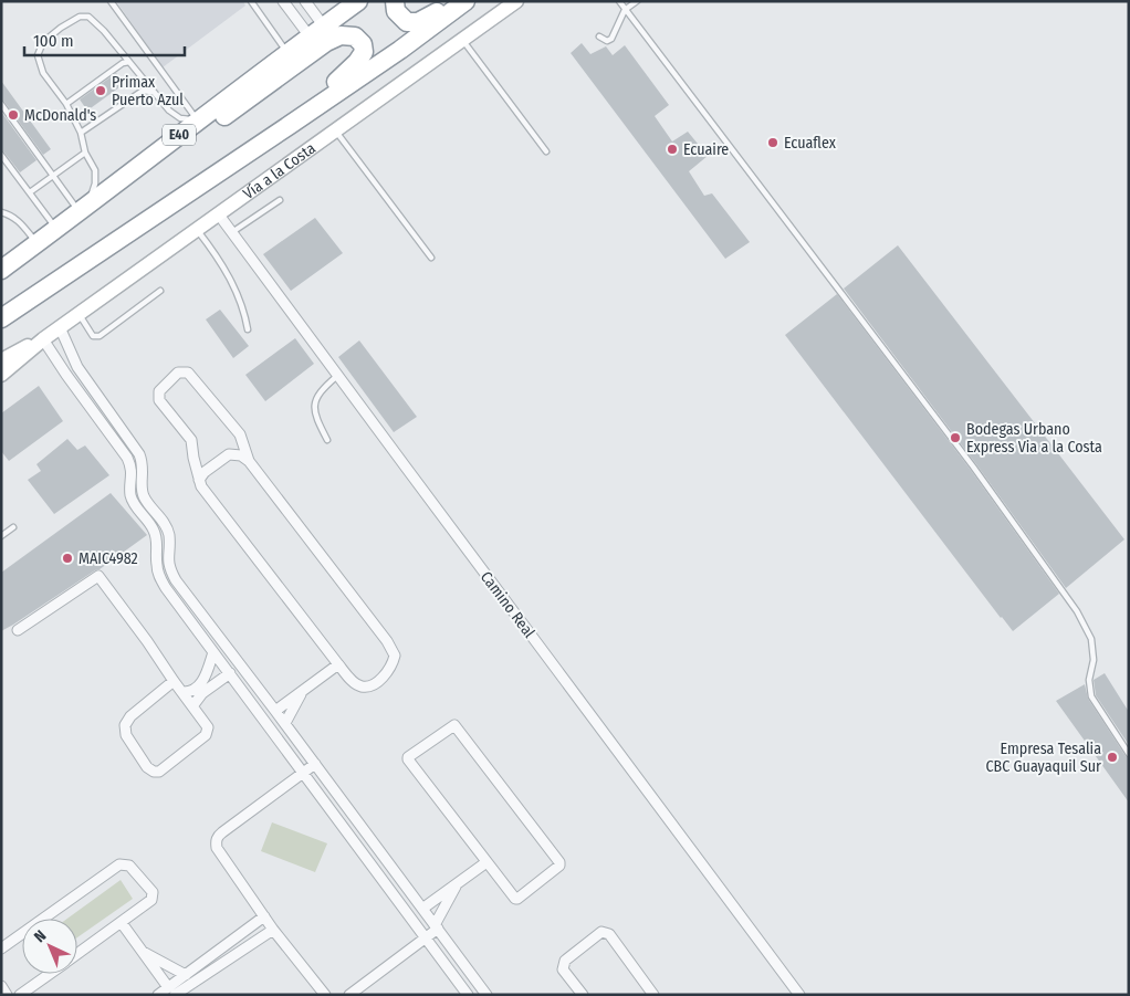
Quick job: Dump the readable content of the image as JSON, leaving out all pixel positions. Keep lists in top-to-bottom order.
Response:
{
  "streets": {
    "highway": ["E40", "Vía a la Costa"],
    "street": ["Camino Real"]
  },
  "crossings": [
    ["Vía a la Costa", "Camino Real"]
  ],
  "places": [
    "Primax Puerto Azul",
    "McDonald's",
    "Ecuaflex",
    "Ecuaire",
    "Bodegas Urbano Express Via a la Costa",
    "MAIC4982",
    "Empresa Tesalia CBC Guayaquil Sur"
  ],
  "scale_bar": "100 m",
  "north": "top left"
}
